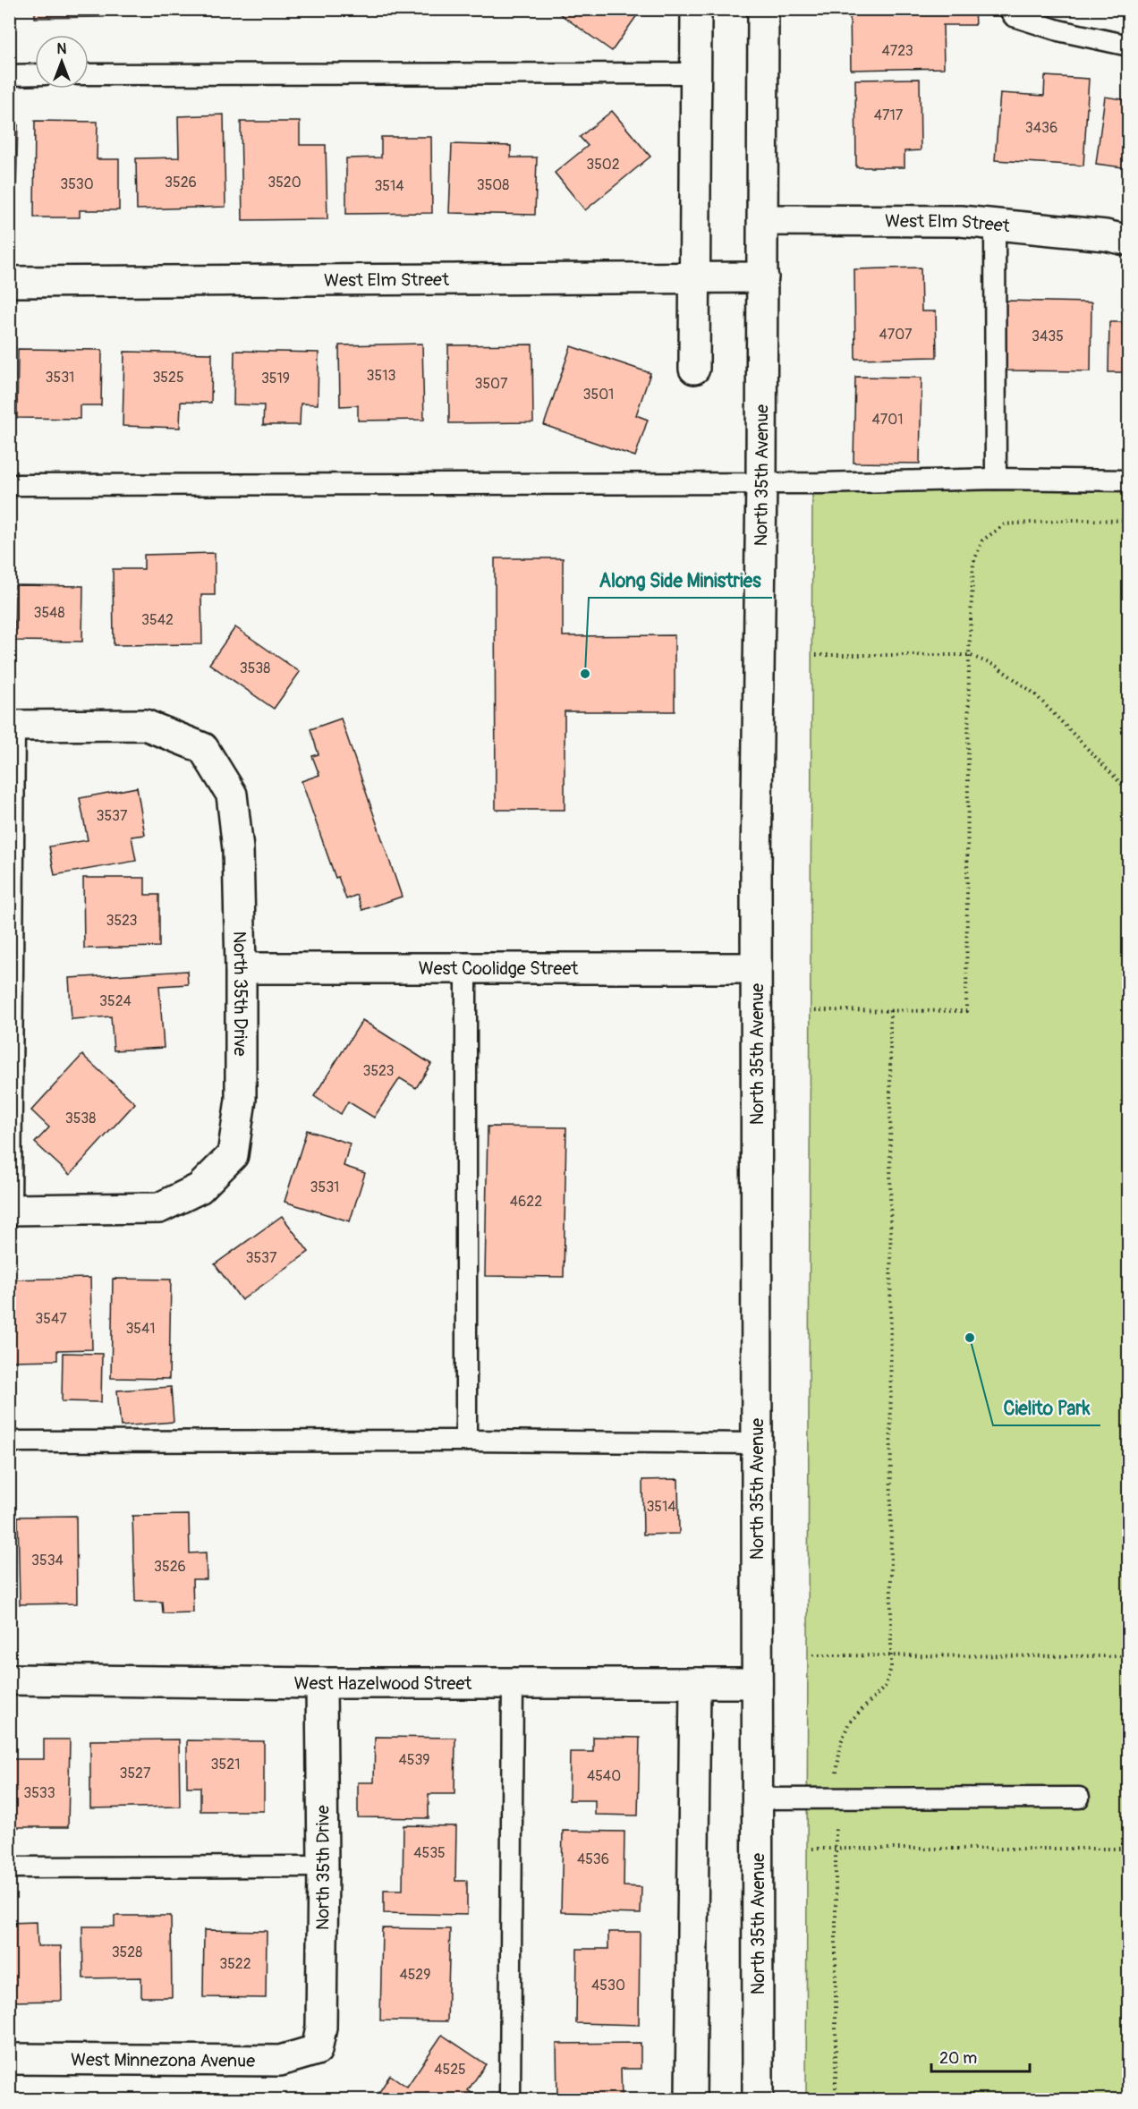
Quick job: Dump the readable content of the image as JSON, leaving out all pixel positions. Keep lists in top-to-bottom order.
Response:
{
  "streets": {
    "street": [
      "West Elm Street",
      "North 35th Avenue",
      "West Coolidge Street",
      "North 35th Drive",
      "West Hazelwood Street",
      "West Minnezona Avenue"
    ]
  },
  "crossings": [
    ["West Elm Street", "North 35th Avenue"],
    ["North 35th Avenue", "West Coolidge Street"],
    ["North 35th Avenue", "West Hazelwood Street"],
    ["West Coolidge Street", "North 35th Drive"],
    ["North 35th Drive", "West Hazelwood Street"],
    ["North 35th Drive", "West Minnezona Avenue"]
  ],
  "places": ["Along Side Ministries", "Cielito Park"],
  "house_numbers": [
    "4723",
    "4717",
    "3436",
    "3502",
    "3526",
    "3520",
    "3530",
    "3508",
    "3514",
    "4707",
    "3435",
    "3513",
    "3531",
    "3525",
    "3519",
    "3507",
    "3501",
    "4701",
    "3548",
    "3542",
    "3538",
    "3537",
    "3523",
    "3524",
    "3523",
    "3538",
    "3531",
    "4622",
    "3537",
    "3547",
    "3541",
    "3514",
    "3534",
    "3526",
    "4539",
    "3521",
    "3527",
    "4540",
    "3533",
    "4535",
    "4536",
    "3528",
    "3522",
    "4529",
    "4530",
    "4525"
  ],
  "scale_bar": "20 m",
  "north": "top"
}
